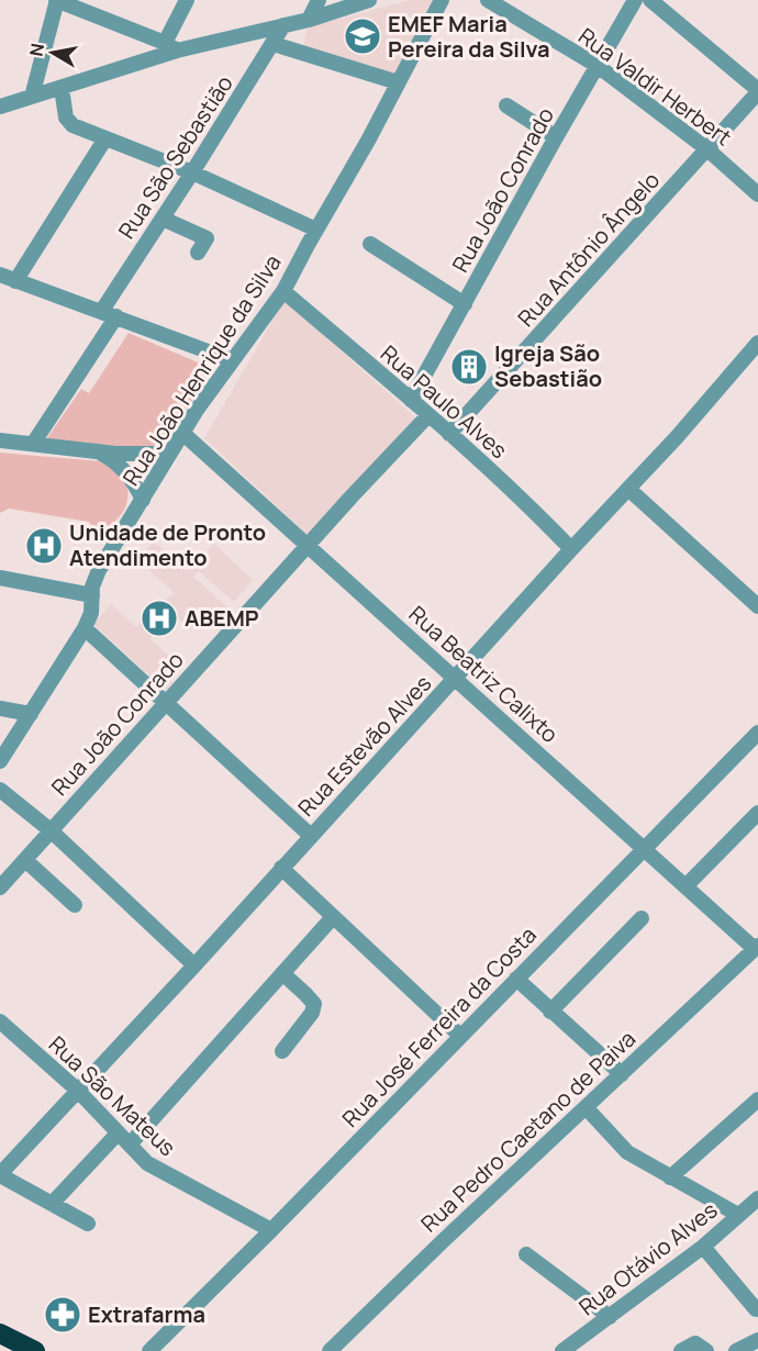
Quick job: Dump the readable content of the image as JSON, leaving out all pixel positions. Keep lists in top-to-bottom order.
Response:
{
  "streets": {
    "street": [
      "Rua Valdir Herbert",
      "Rua São Sebastião",
      "Rua João Conrado",
      "Rua Antônio Ângelo",
      "Rua João Henrique da Silva",
      "Rua Paulo Alves",
      "Rua Beatriz Calixto",
      "Rua Estevão Alves",
      "Rua José Ferreira da Costa",
      "Rua São Mateus",
      "Rua Pedro Caetano de Paiva",
      "Rua Otávio Alves"
    ]
  },
  "crossings": [
    ["Rua Valdir Herbert", "Rua João Conrado"],
    ["Rua Valdir Herbert", "Rua Antônio Ângelo"],
    ["Rua João Conrado", "Rua Paulo Alves"],
    ["Rua João Conrado", "Rua Beatriz Calixto"],
    ["Rua Antônio Ângelo", "Rua Paulo Alves"],
    ["Rua João Henrique da Silva", "Rua Paulo Alves"],
    ["Rua João Henrique da Silva", "Rua Beatriz Calixto"],
    ["Rua Paulo Alves", "Rua Estevão Alves"],
    ["Rua Beatriz Calixto", "Rua Estevão Alves"],
    ["Rua Beatriz Calixto", "Rua José Ferreira da Costa"],
    ["Rua Beatriz Calixto", "Rua Pedro Caetano de Paiva"],
    ["Rua Estevão Alves", "Rua São Mateus"],
    ["Rua José Ferreira da Costa", "Rua São Mateus"]
  ],
  "places": {
    "school or university": ["EMEF Maria Pereira da Silva"],
    "building": ["Igreja São Sebastião"],
    "hospital": ["Unidade de Pronto Atendimento", "ABEMP"],
    "pharmacy": ["Extrafarma"]
  },
  "north": "left"
}
